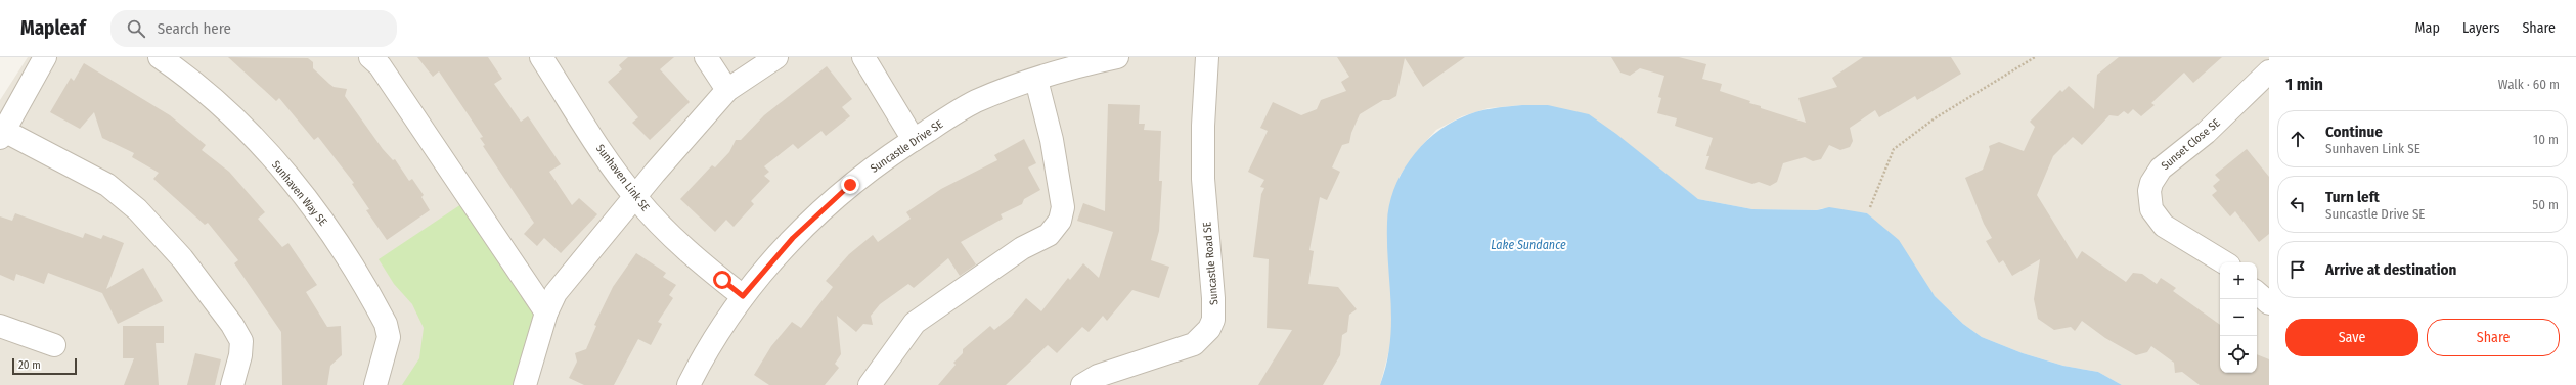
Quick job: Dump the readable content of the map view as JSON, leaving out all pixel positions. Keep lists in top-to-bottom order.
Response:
{
  "streets": {
    "street": [
      "Sunset Close SE",
      "Suncastle Drive SE",
      "Sunhaven Link SE",
      "Sunhaven Way SE",
      "Suncastle Road SE"
    ]
  },
  "crossings": [
    ["Suncastle Drive SE", "Sunhaven Link SE"]
  ],
  "water": ["Lake Sundance"],
  "scale_bar": "20 m",
  "page": {
    "header": "Mapleaf",
    "search": "Search here",
    "nav": ["Map", "Layers", "Share"],
    "heading": ["1 min", "Walk · 60 m"],
    "list": [
      ["Continue", "Sunhaven Link SE", "10 m"],
      ["Turn left", "Suncastle Drive SE", "50 m"],
      "Arrive at destination"
    ],
    "map_buttons": ["+", "−"],
    "buttons": ["Save", "Share"],
    "scale": "20 m"
  }
}
